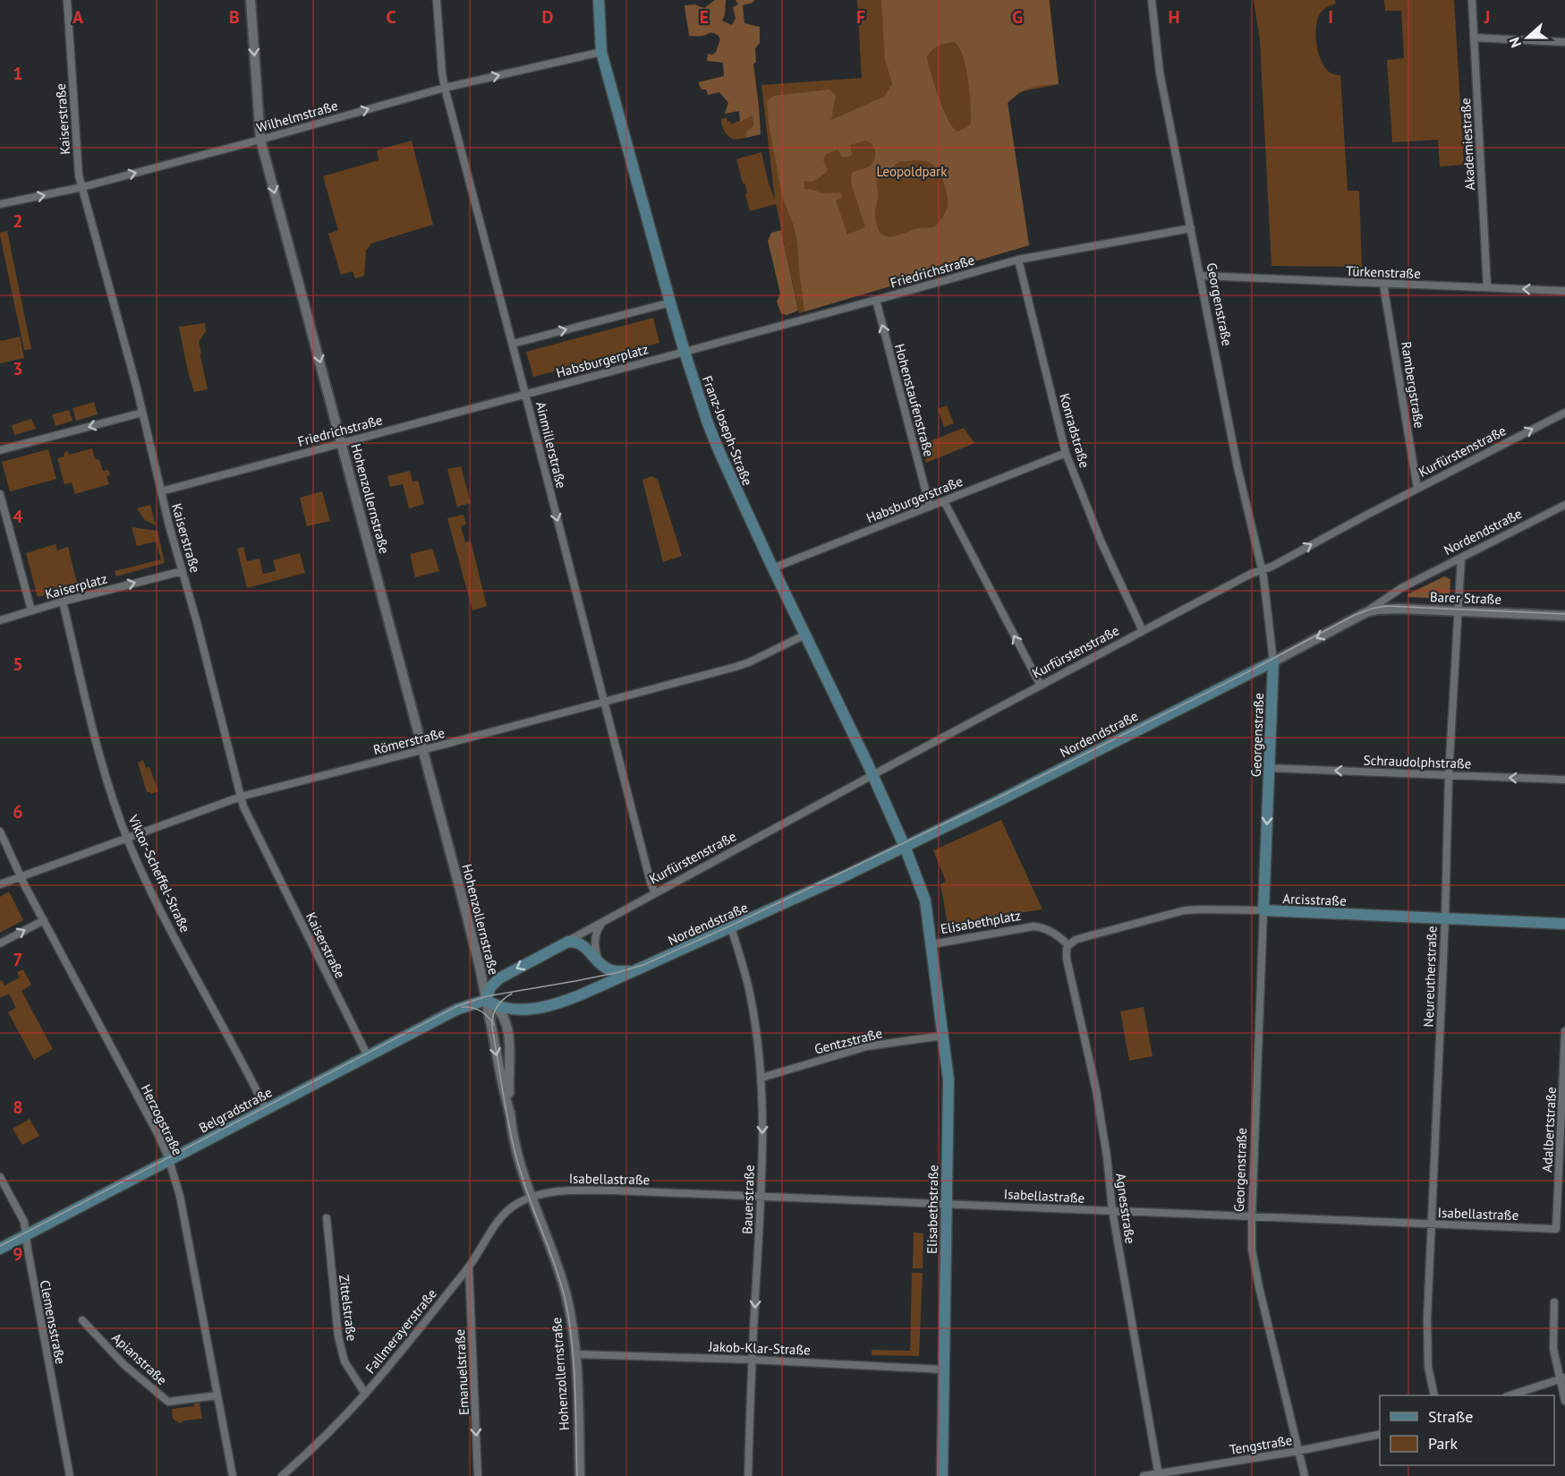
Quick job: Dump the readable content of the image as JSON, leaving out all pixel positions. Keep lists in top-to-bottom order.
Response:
{
  "streets": {
    "main road": [
      "Georgenstraße",
      "Franz-Joseph-Straße",
      "Nordendstraße",
      "Arcisstraße",
      "Elisabethplatz",
      "Belgradstraße",
      "Elisabethstraße"
    ],
    "street": [
      "Wilhelmstraße",
      "Kaiserstraße",
      "Akademiestraße",
      "Friedrichstraße",
      "Türkenstraße",
      "Habsburgerplatz",
      "Rambergstraße",
      "Hohenstaufenstraße",
      "Konradstraße",
      "Ainmillerstraße",
      "Kurfürstenstraße",
      "Hohenzollernstraße",
      "Habsburgerstraße",
      "Kaiserplatz",
      "Barer Straße",
      "Römerstraße",
      "Schraudolphstraße",
      "Viktor-Scheffel-Straße",
      "Neureutherstraße",
      "Gentzstraße",
      "Herzogstraße",
      "Adalbertstraße",
      "Isabellastraße",
      "Bauerstraße",
      "Agnesstraße",
      "Zittelstraße",
      "Clemensstraße",
      "Fallmerayerstraße",
      "Jakob-Klar-Straße",
      "Apianstraße",
      "Emanuelstraße",
      "Tengstraße"
    ]
  },
  "crossings": [
    ["Wilhelmstraße", "Kaiserstraße"],
    ["Wilhelmstraße", "Franz-Joseph-Straße"],
    ["Wilhelmstraße", "Ainmillerstraße"],
    ["Wilhelmstraße", "Hohenzollernstraße"],
    ["Kaiserstraße", "Friedrichstraße"],
    ["Kaiserstraße", "Kaiserplatz"],
    ["Kaiserstraße", "Römerstraße"],
    ["Kaiserstraße", "Belgradstraße"],
    ["Akademiestraße", "Türkenstraße"],
    ["Friedrichstraße", "Georgenstraße"],
    ["Friedrichstraße", "Habsburgerplatz"],
    ["Friedrichstraße", "Hohenstaufenstraße"],
    ["Friedrichstraße", "Franz-Joseph-Straße"],
    ["Friedrichstraße", "Konradstraße"],
    ["Friedrichstraße", "Ainmillerstraße"],
    ["Friedrichstraße", "Hohenzollernstraße"],
    ["Türkenstraße", "Georgenstraße"],
    ["Türkenstraße", "Rambergstraße"],
    ["Georgenstraße", "Kurfürstenstraße"],
    ["Georgenstraße", "Nordendstraße"],
    ["Georgenstraße", "Schraudolphstraße"],
    ["Georgenstraße", "Arcisstraße"],
    ["Georgenstraße", "Isabellastraße"],
    ["Georgenstraße", "Tengstraße"],
    ["Habsburgerplatz", "Franz-Joseph-Straße"],
    ["Habsburgerplatz", "Ainmillerstraße"],
    ["Rambergstraße", "Kurfürstenstraße"],
    ["Hohenstaufenstraße", "Habsburgerstraße"],
    ["Franz-Joseph-Straße", "Kurfürstenstraße"],
    ["Franz-Joseph-Straße", "Habsburgerstraße"],
    ["Franz-Joseph-Straße", "Nordendstraße"],
    ["Franz-Joseph-Straße", "Römerstraße"],
    ["Franz-Joseph-Straße", "Elisabethplatz"],
    ["Konradstraße", "Kurfürstenstraße"],
    ["Konradstraße", "Habsburgerstraße"],
    ["Ainmillerstraße", "Kurfürstenstraße"],
    ["Ainmillerstraße", "Römerstraße"],
    ["Hohenzollernstraße", "Römerstraße"],
    ["Hohenzollernstraße", "Belgradstraße"],
    ["Hohenzollernstraße", "Isabellastraße"],
    ["Hohenzollernstraße", "Fallmerayerstraße"],
    ["Hohenzollernstraße", "Jakob-Klar-Straße"],
    ["Nordendstraße", "Barer Straße"],
    ["Nordendstraße", "Elisabethplatz"],
    ["Nordendstraße", "Neureutherstraße"],
    ["Nordendstraße", "Bauerstraße"],
    ["Kaiserplatz", "Viktor-Scheffel-Straße"],
    ["Barer Straße", "Neureutherstraße"],
    ["Römerstraße", "Viktor-Scheffel-Straße"],
    ["Römerstraße", "Herzogstraße"],
    ["Schraudolphstraße", "Neureutherstraße"],
    ["Viktor-Scheffel-Straße", "Belgradstraße"],
    ["Arcisstraße", "Elisabethplatz"],
    ["Arcisstraße", "Neureutherstraße"],
    ["Arcisstraße", "Agnesstraße"],
    ["Elisabethplatz", "Agnesstraße"],
    ["Elisabethplatz", "Elisabethstraße"],
    ["Neureutherstraße", "Isabellastraße"],
    ["Gentzstraße", "Bauerstraße"],
    ["Gentzstraße", "Elisabethstraße"],
    ["Belgradstraße", "Herzogstraße"],
    ["Belgradstraße", "Clemensstraße"],
    ["Herzogstraße", "Apianstraße"],
    ["Adalbertstraße", "Isabellastraße"],
    ["Isabellastraße", "Bauerstraße"],
    ["Isabellastraße", "Agnesstraße"],
    ["Isabellastraße", "Elisabethstraße"],
    ["Isabellastraße", "Fallmerayerstraße"],
    ["Bauerstraße", "Jakob-Klar-Straße"],
    ["Agnesstraße", "Tengstraße"],
    ["Elisabethstraße", "Jakob-Klar-Straße"],
    ["Zittelstraße", "Fallmerayerstraße"],
    ["Fallmerayerstraße", "Emanuelstraße"]
  ],
  "one_way": [
    "Wilhelmstraße",
    "Hohenstaufenstraße",
    "Kaiserplatz",
    "Schraudolphstraße",
    "Bauerstraße",
    "Emanuelstraße"
  ],
  "parks": ["Leopoldpark"],
  "legend": ["Straße", "Park"],
  "north": "left",
  "grid": {
    "columns": [
      "A",
      "B",
      "C",
      "D",
      "E",
      "F",
      "G",
      "H",
      "I",
      "J"
    ],
    "rows": [
      "1",
      "2",
      "3",
      "4",
      "5",
      "6",
      "7",
      "8",
      "9"
    ]
  }
}
